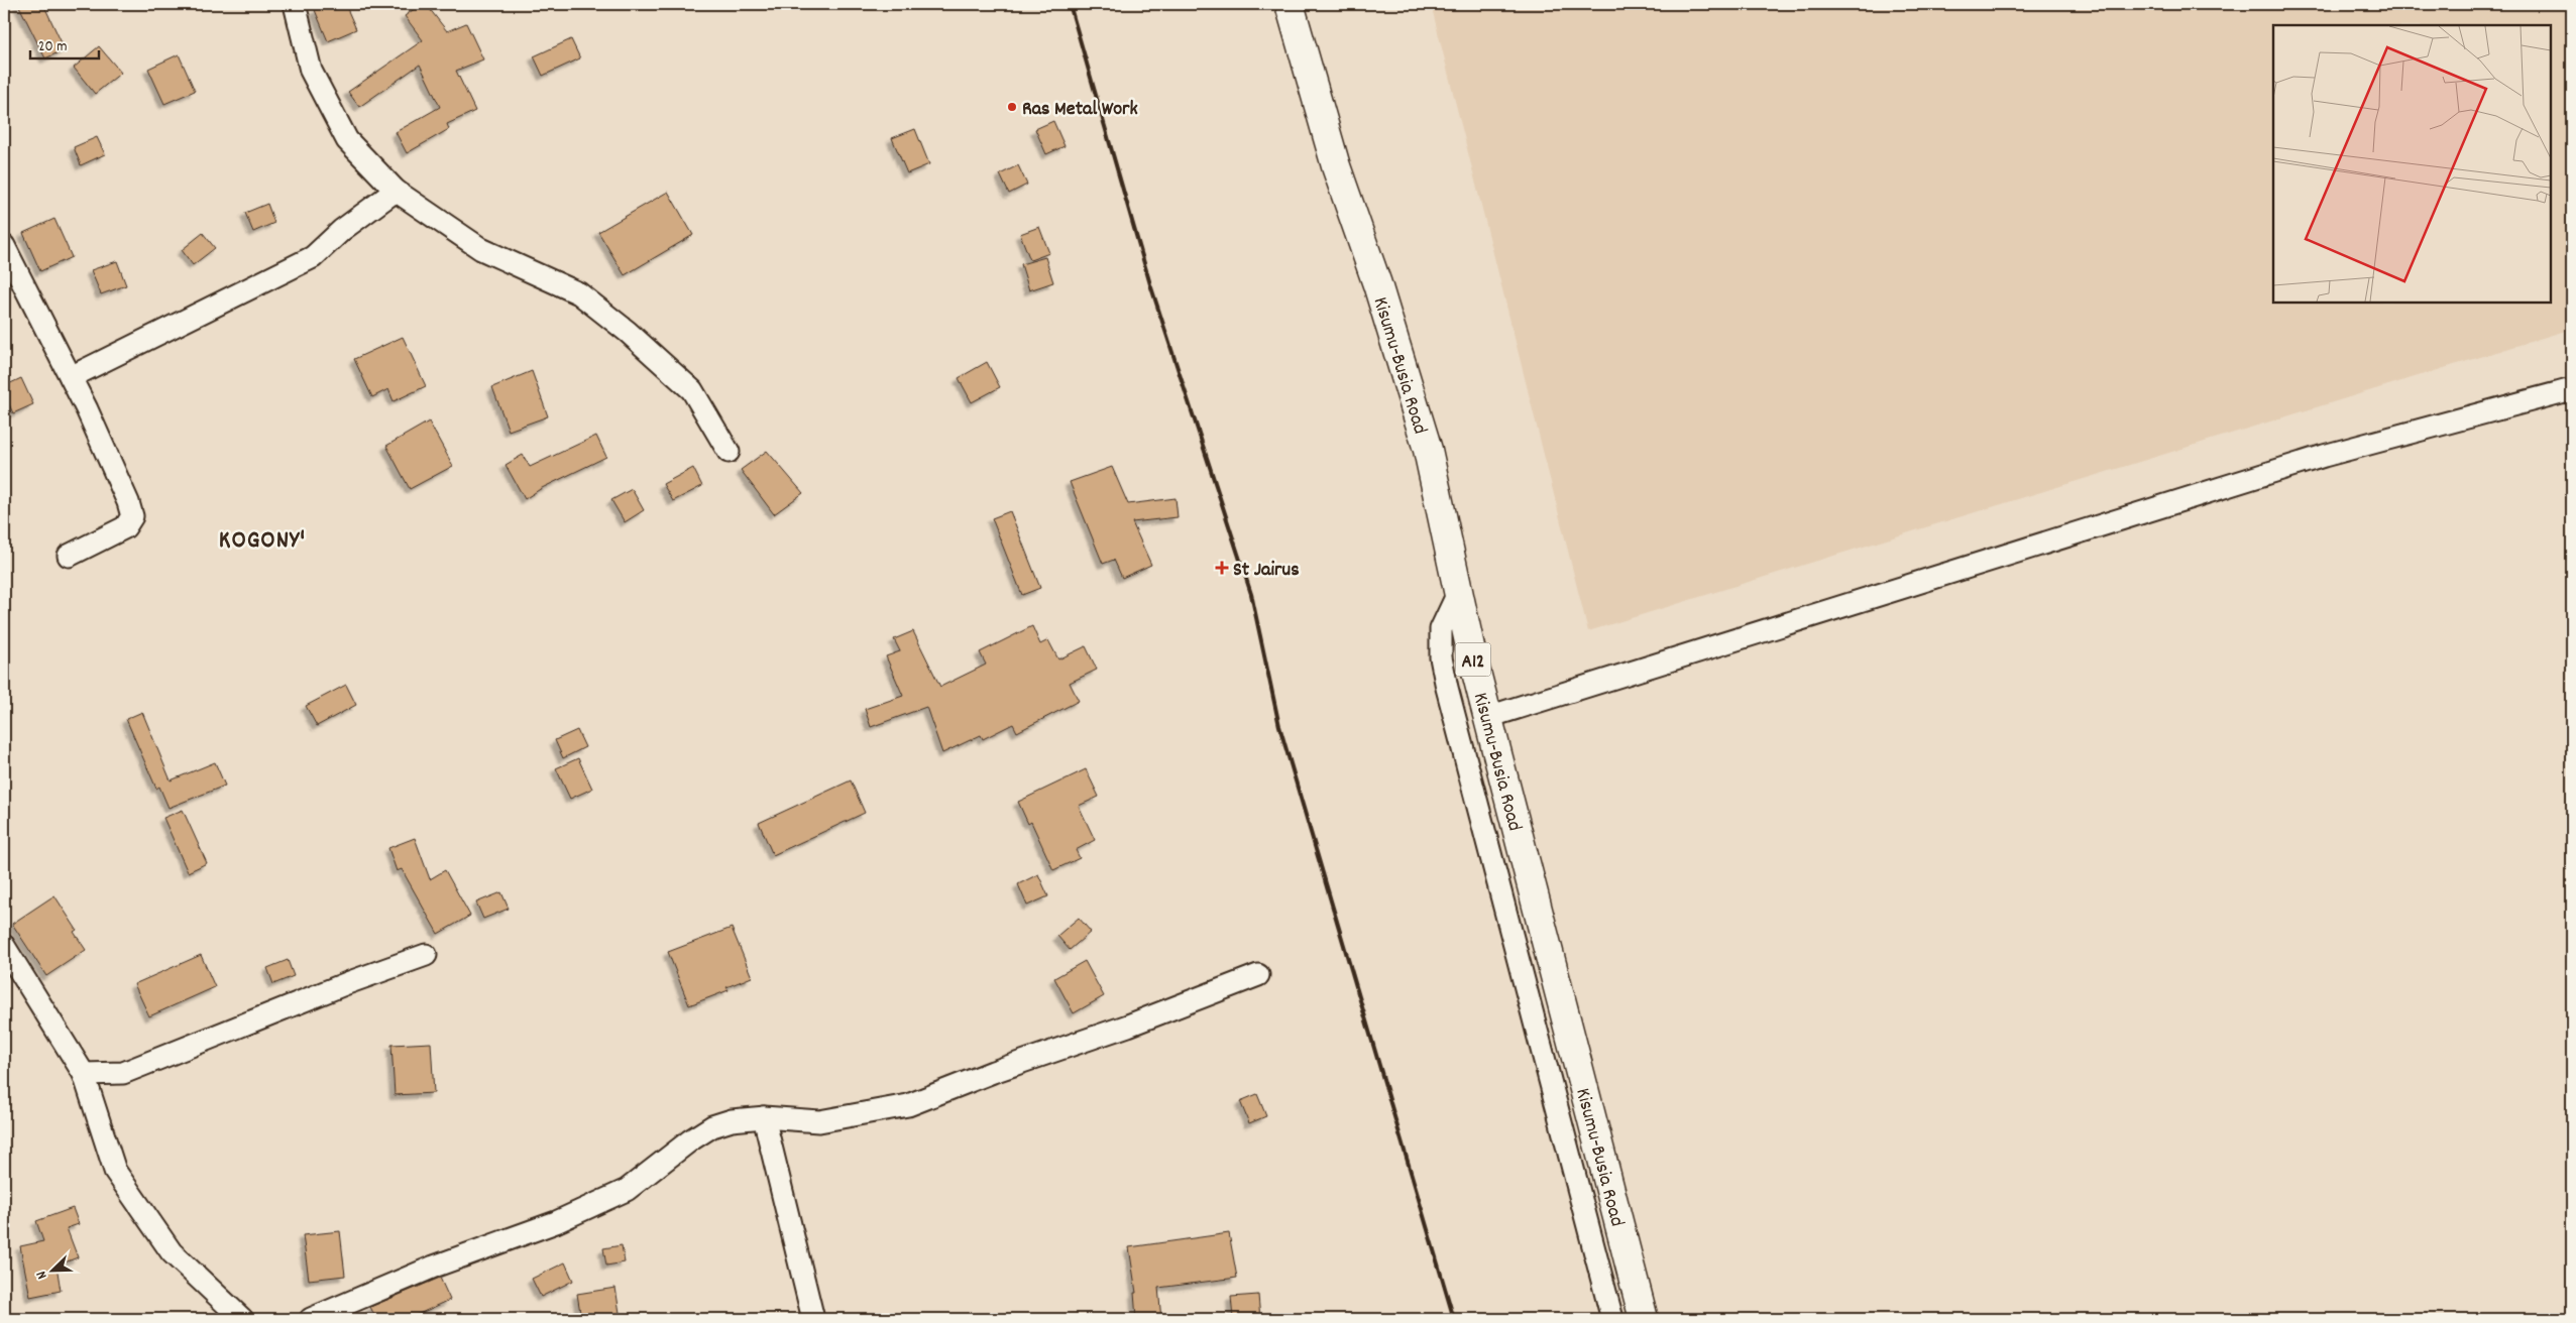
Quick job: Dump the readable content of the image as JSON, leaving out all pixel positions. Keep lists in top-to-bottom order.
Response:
{
  "streets": {
    "highway": ["Kisumu-Busia Road", "A12"]
  },
  "districts": ["KOGONY'"],
  "places": {
    "other": ["Ras Metal Work"],
    "health": ["St Jairus"]
  },
  "scale_bar": "20 m",
  "north": "bottom left"
}
